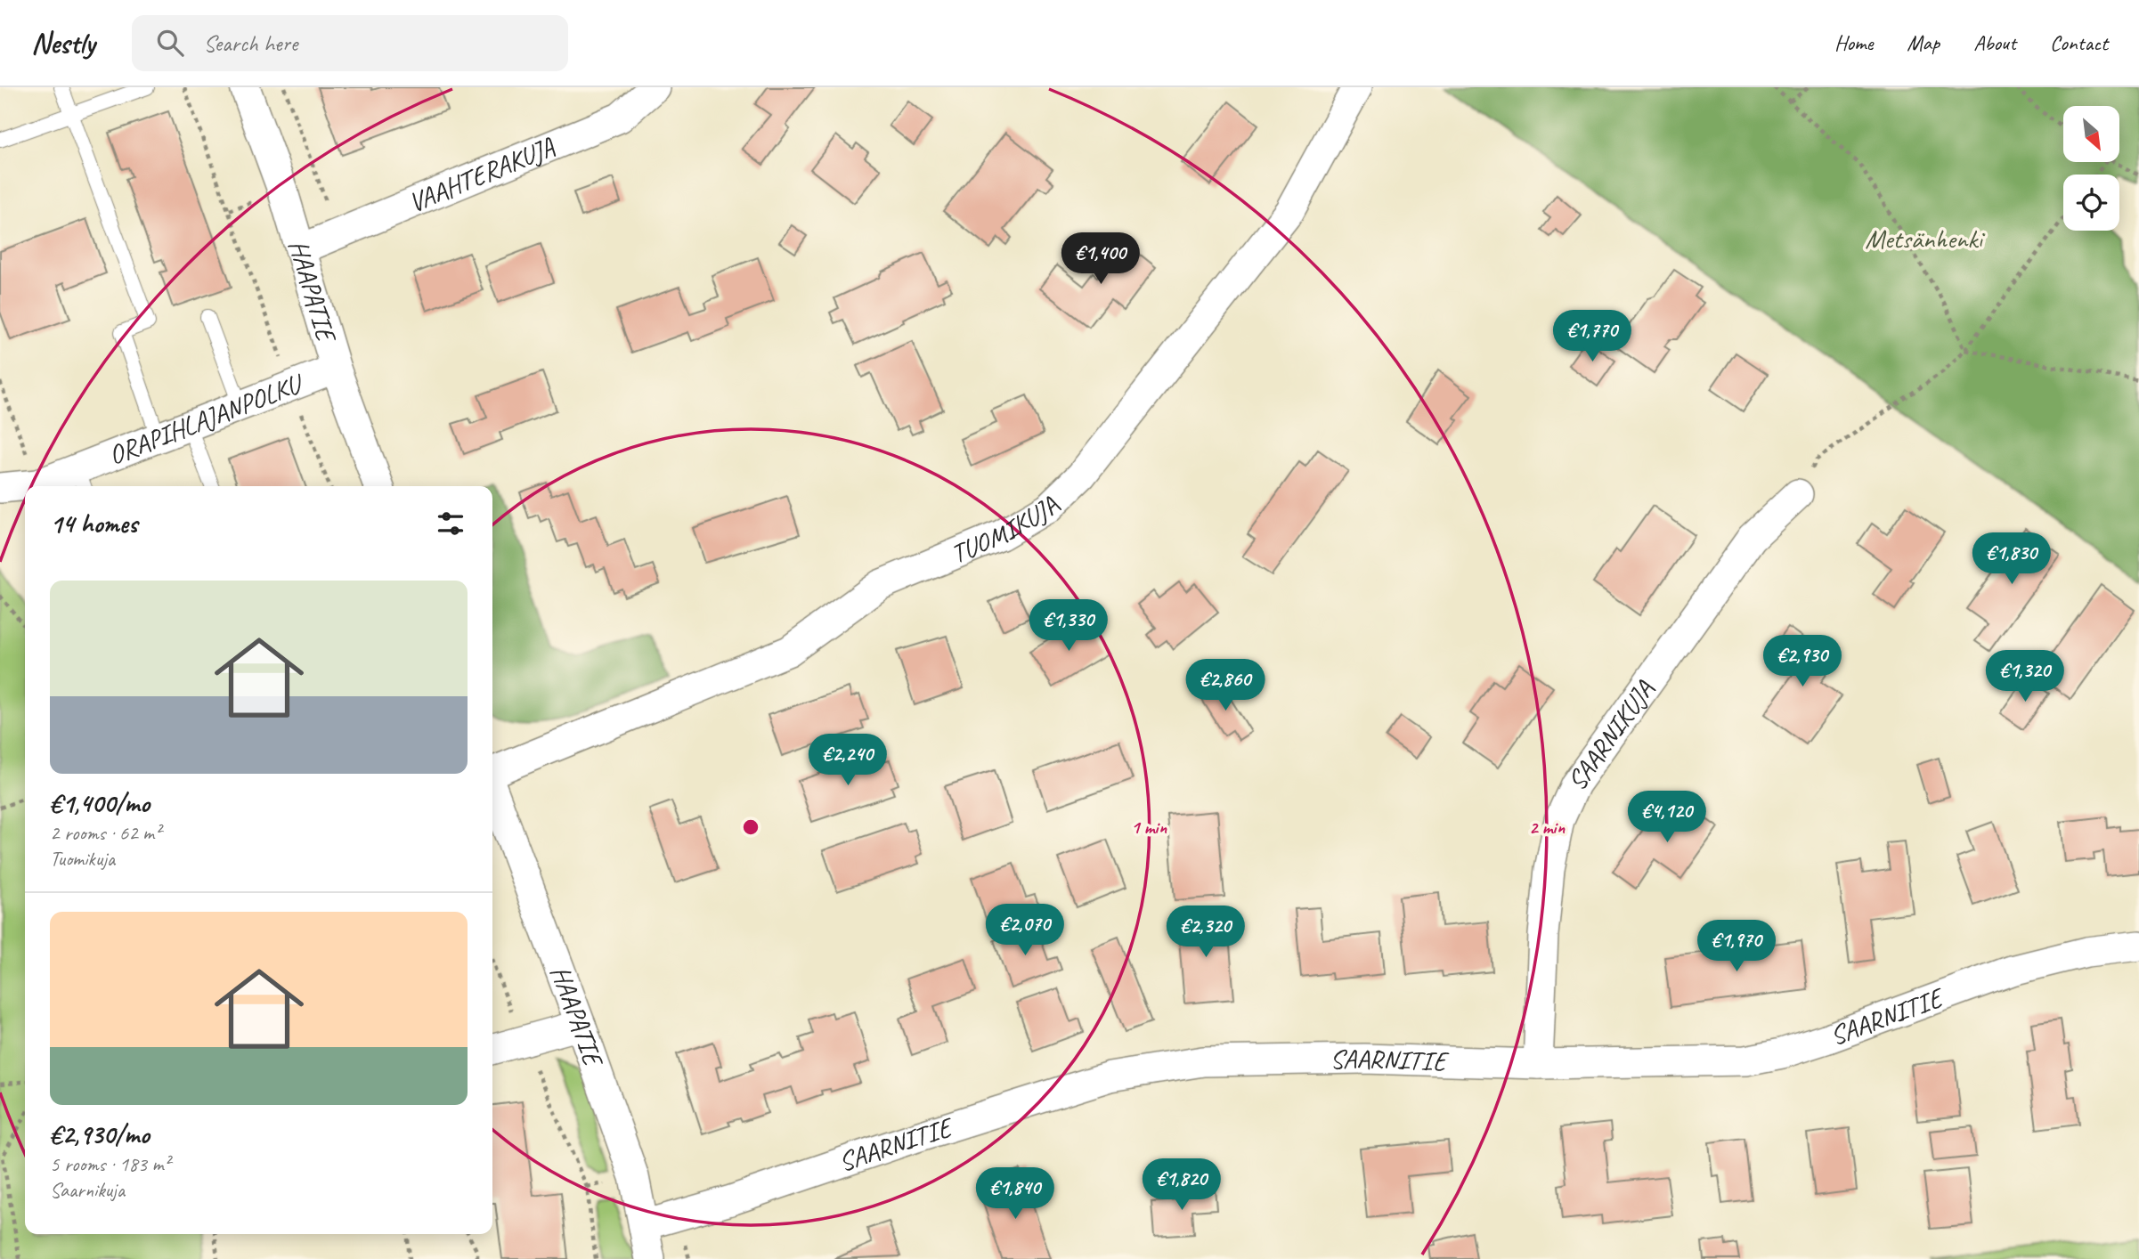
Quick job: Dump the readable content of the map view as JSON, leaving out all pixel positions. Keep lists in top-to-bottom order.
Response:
{
  "streets": {
    "street": [
      "VAAHTERAKUJA",
      "HAAPATIE",
      "ORAPIHLAJANPOLKU",
      "TUOMIKUJA",
      "SAARNIKUJA",
      "SAARNITIE"
    ]
  },
  "crossings": [
    ["VAAHTERAKUJA", "HAAPATIE"],
    ["HAAPATIE", "ORAPIHLAJANPOLKU"],
    ["HAAPATIE", "SAARNITIE"],
    ["SAARNIKUJA", "SAARNITIE"]
  ],
  "parks": ["Metsänhenki"],
  "north": "bottom right",
  "page": {
    "header": "Nestly",
    "search": "Search here",
    "nav": [
      "Home",
      "Map",
      "About",
      "Contact"
    ],
    "price": [
      "€1,400",
      "€1,770",
      "€1,830",
      "€1,330",
      "€2,930",
      "€1,320",
      "€2,860",
      "€2,240",
      "€4,120",
      "€2,070",
      "€2,320",
      "€1,970",
      "€1,820",
      "€1,840"
    ],
    "heading": "14 homes",
    "list": [
      {
        "name": "€1,400/mo",
        "note": "2 rooms · 62 m² · Tuomikuja"
      },
      {
        "name": "€2,930/mo",
        "note": "5 rooms · 183 m² · Saarnikuja"
      }
    ]
  },
  "rings": ["1 min", "2 min"]
}
